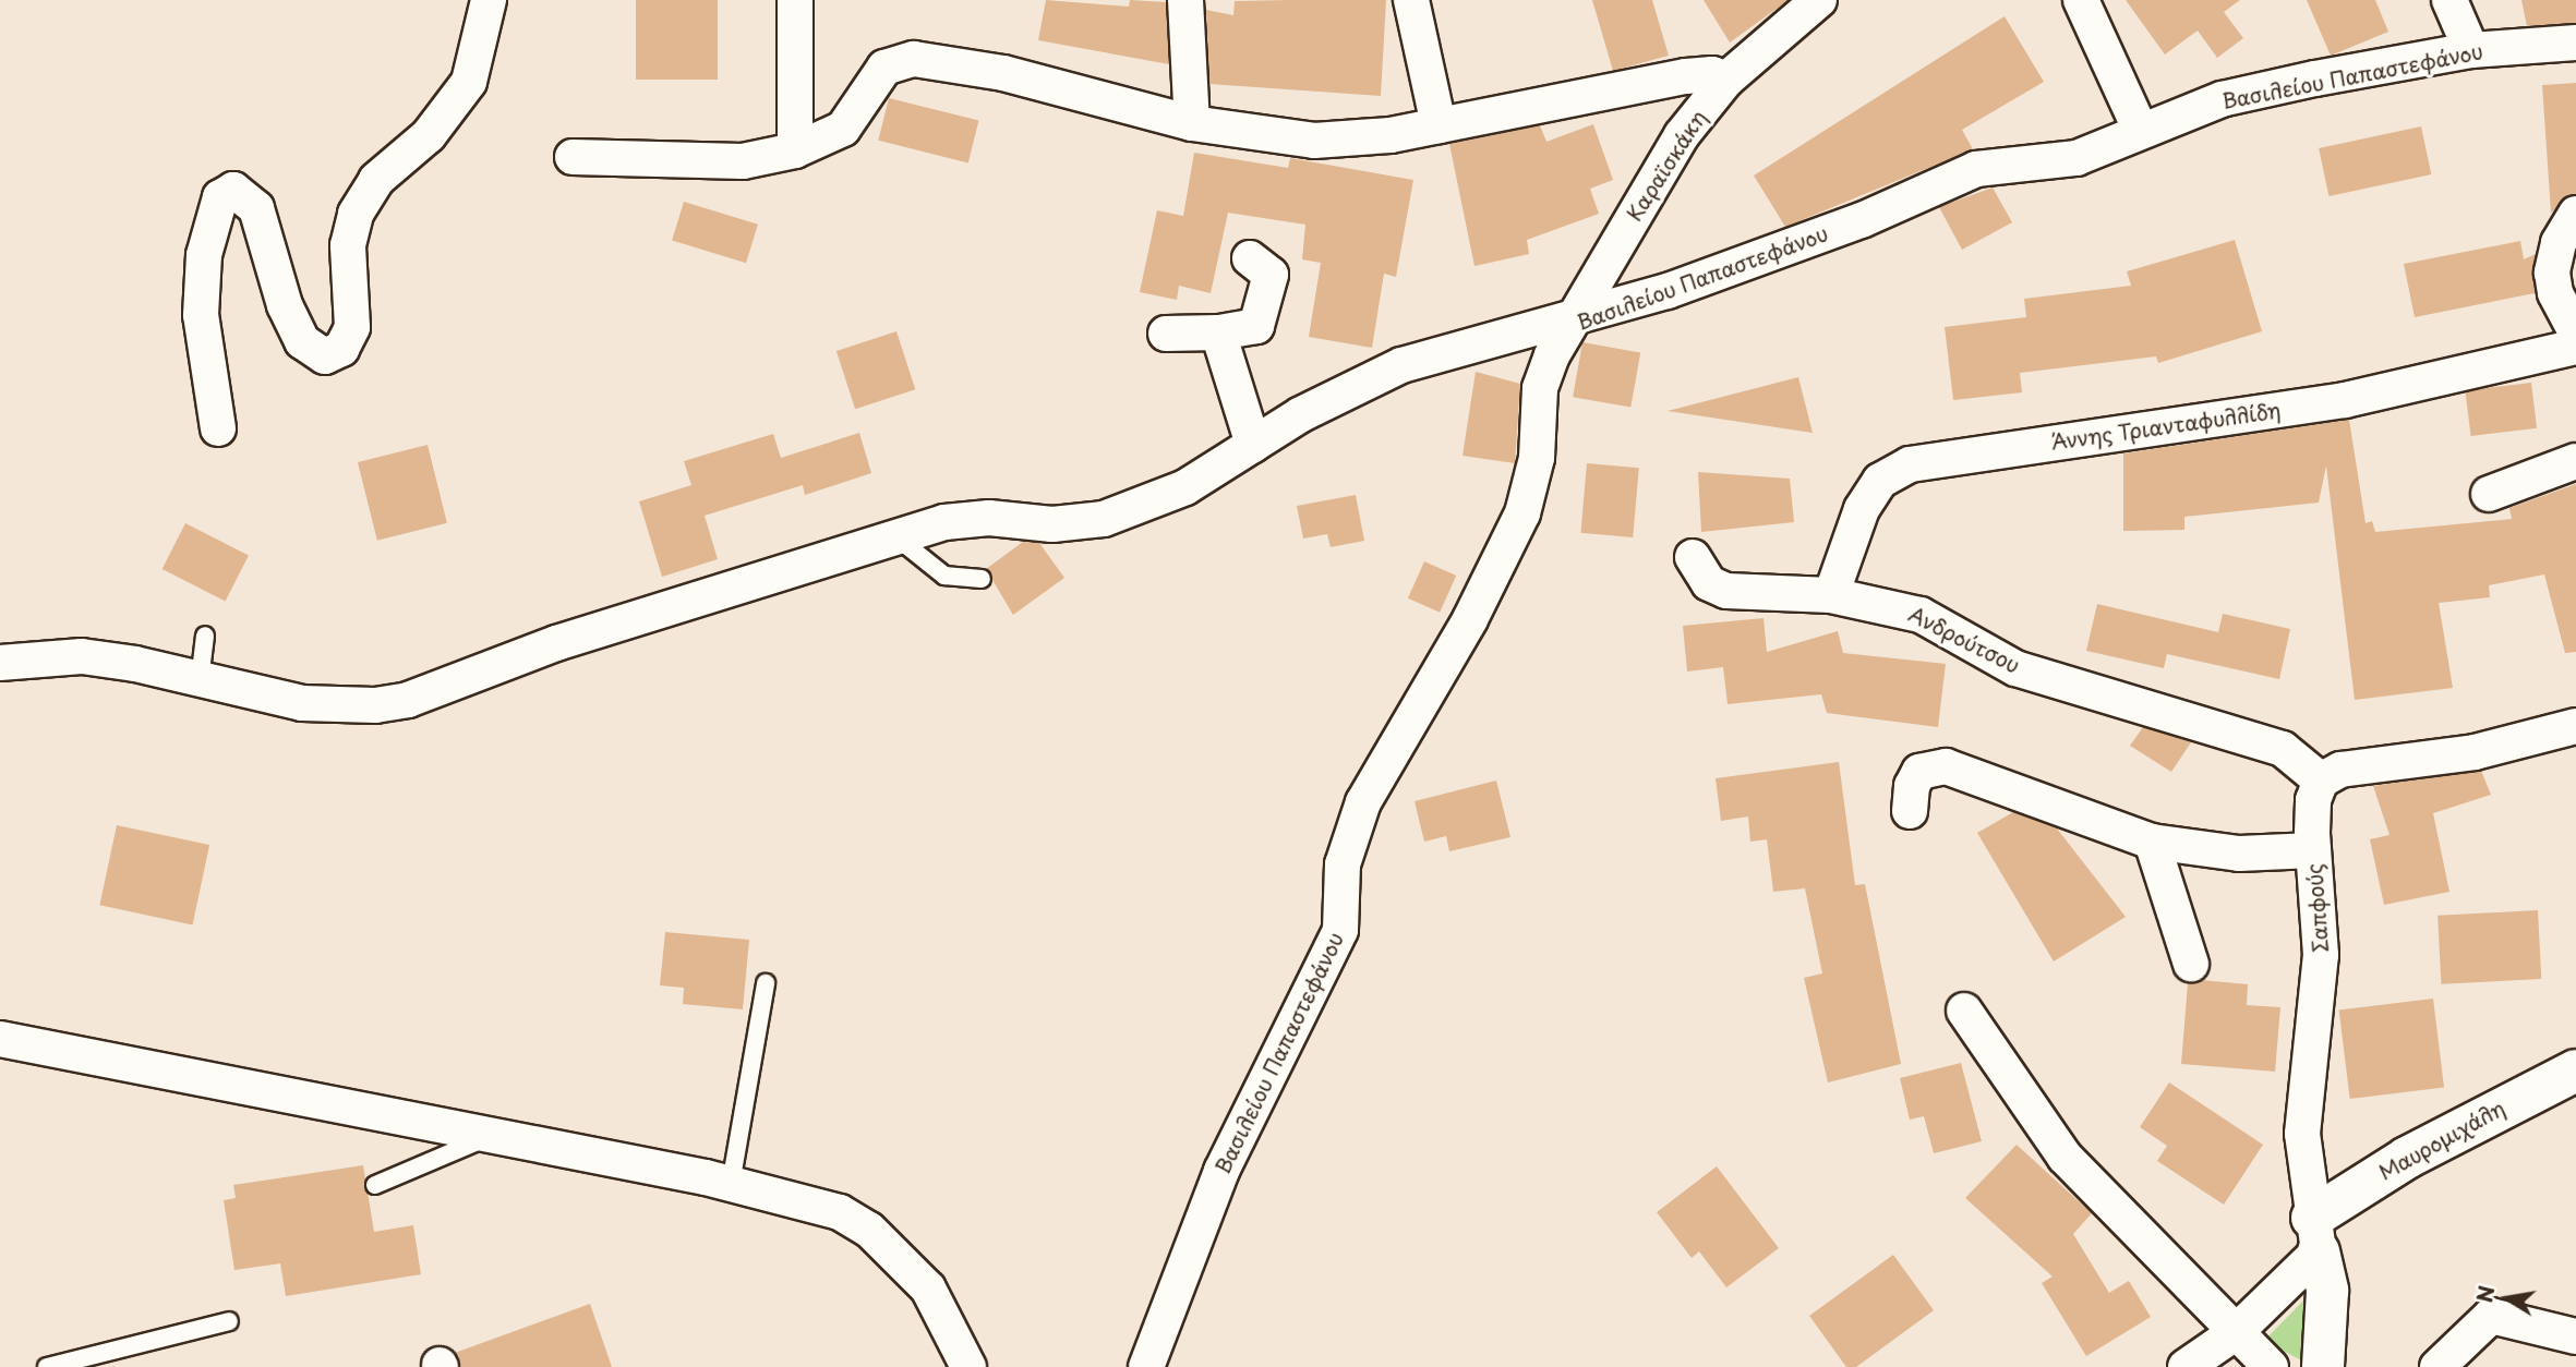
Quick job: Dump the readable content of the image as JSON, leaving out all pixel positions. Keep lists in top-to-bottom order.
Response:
{
  "streets": {
    "street": [
      "Βασιλείου Παπαστεφάνου",
      "Καραϊσκάκη",
      "Άννης Τριανταφυλλίδη",
      "Ανδρούτσου",
      "Σαπφούς",
      "Μαυρομιχάλη"
    ]
  },
  "crossings": [
    ["Βασιλείου Παπαστεφάνου", "Καραϊσκάκη"],
    ["Άννης Τριανταφυλλίδη", "Ανδρούτσου"],
    ["Σαπφούς", "Μαυρομιχάλη"]
  ],
  "north": "left"
}
